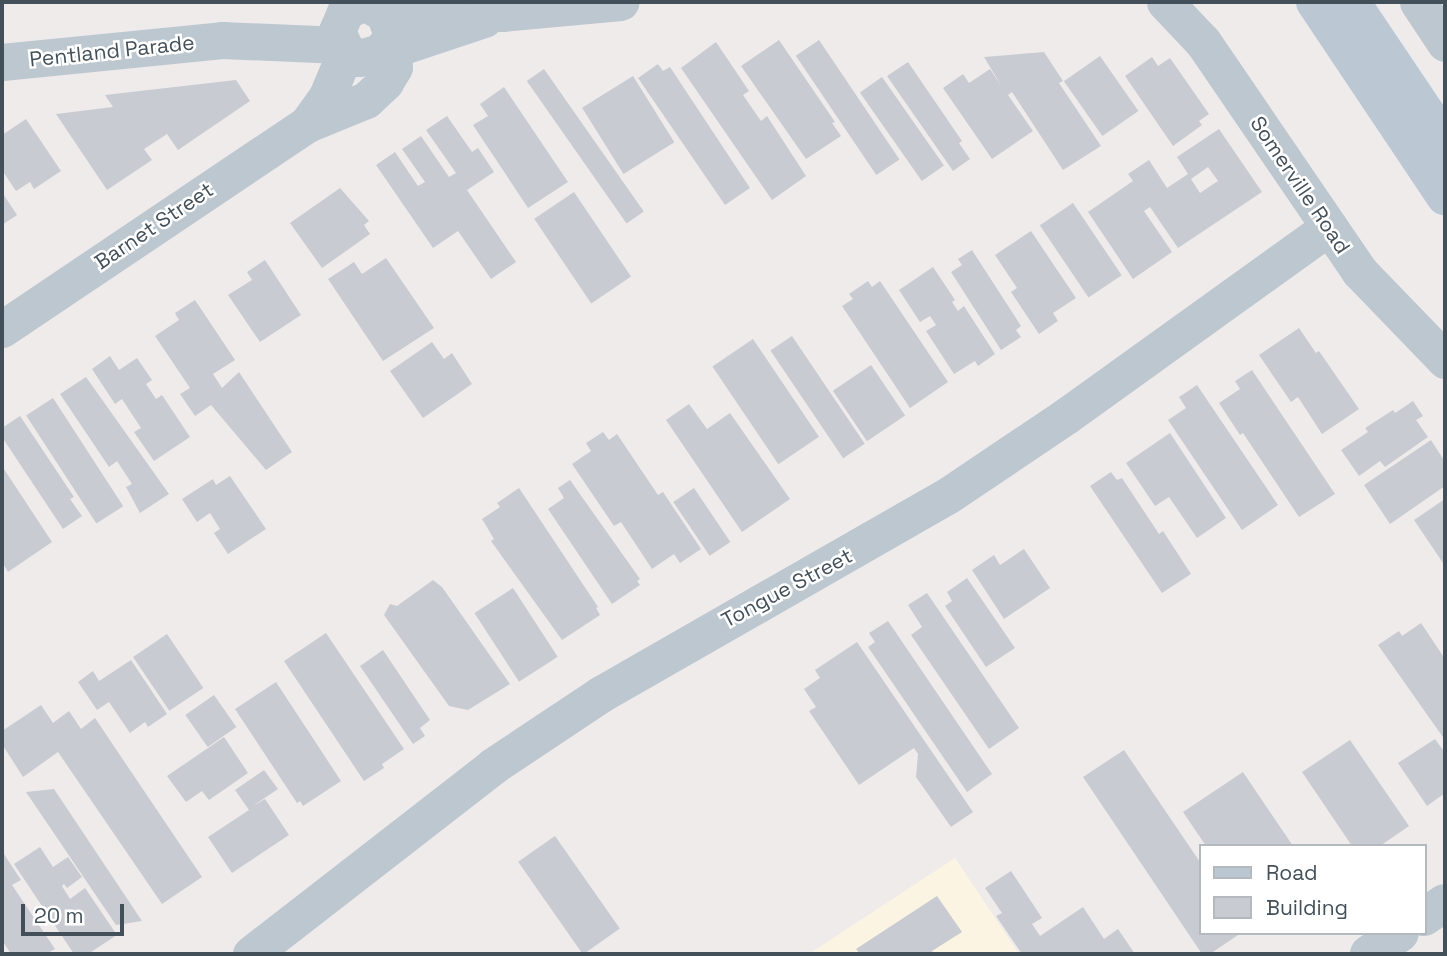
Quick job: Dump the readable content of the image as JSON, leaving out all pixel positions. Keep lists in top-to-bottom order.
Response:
{
  "streets": {
    "street": [
      "Pentland Parade",
      "Somerville Road",
      "Barnet Street",
      "Tongue Street"
    ]
  },
  "crossings": [
    ["Pentland Parade", "Barnet Street"],
    ["Somerville Road", "Tongue Street"]
  ],
  "legend": ["Road", "Building"],
  "scale_bar": "20 m"
}
